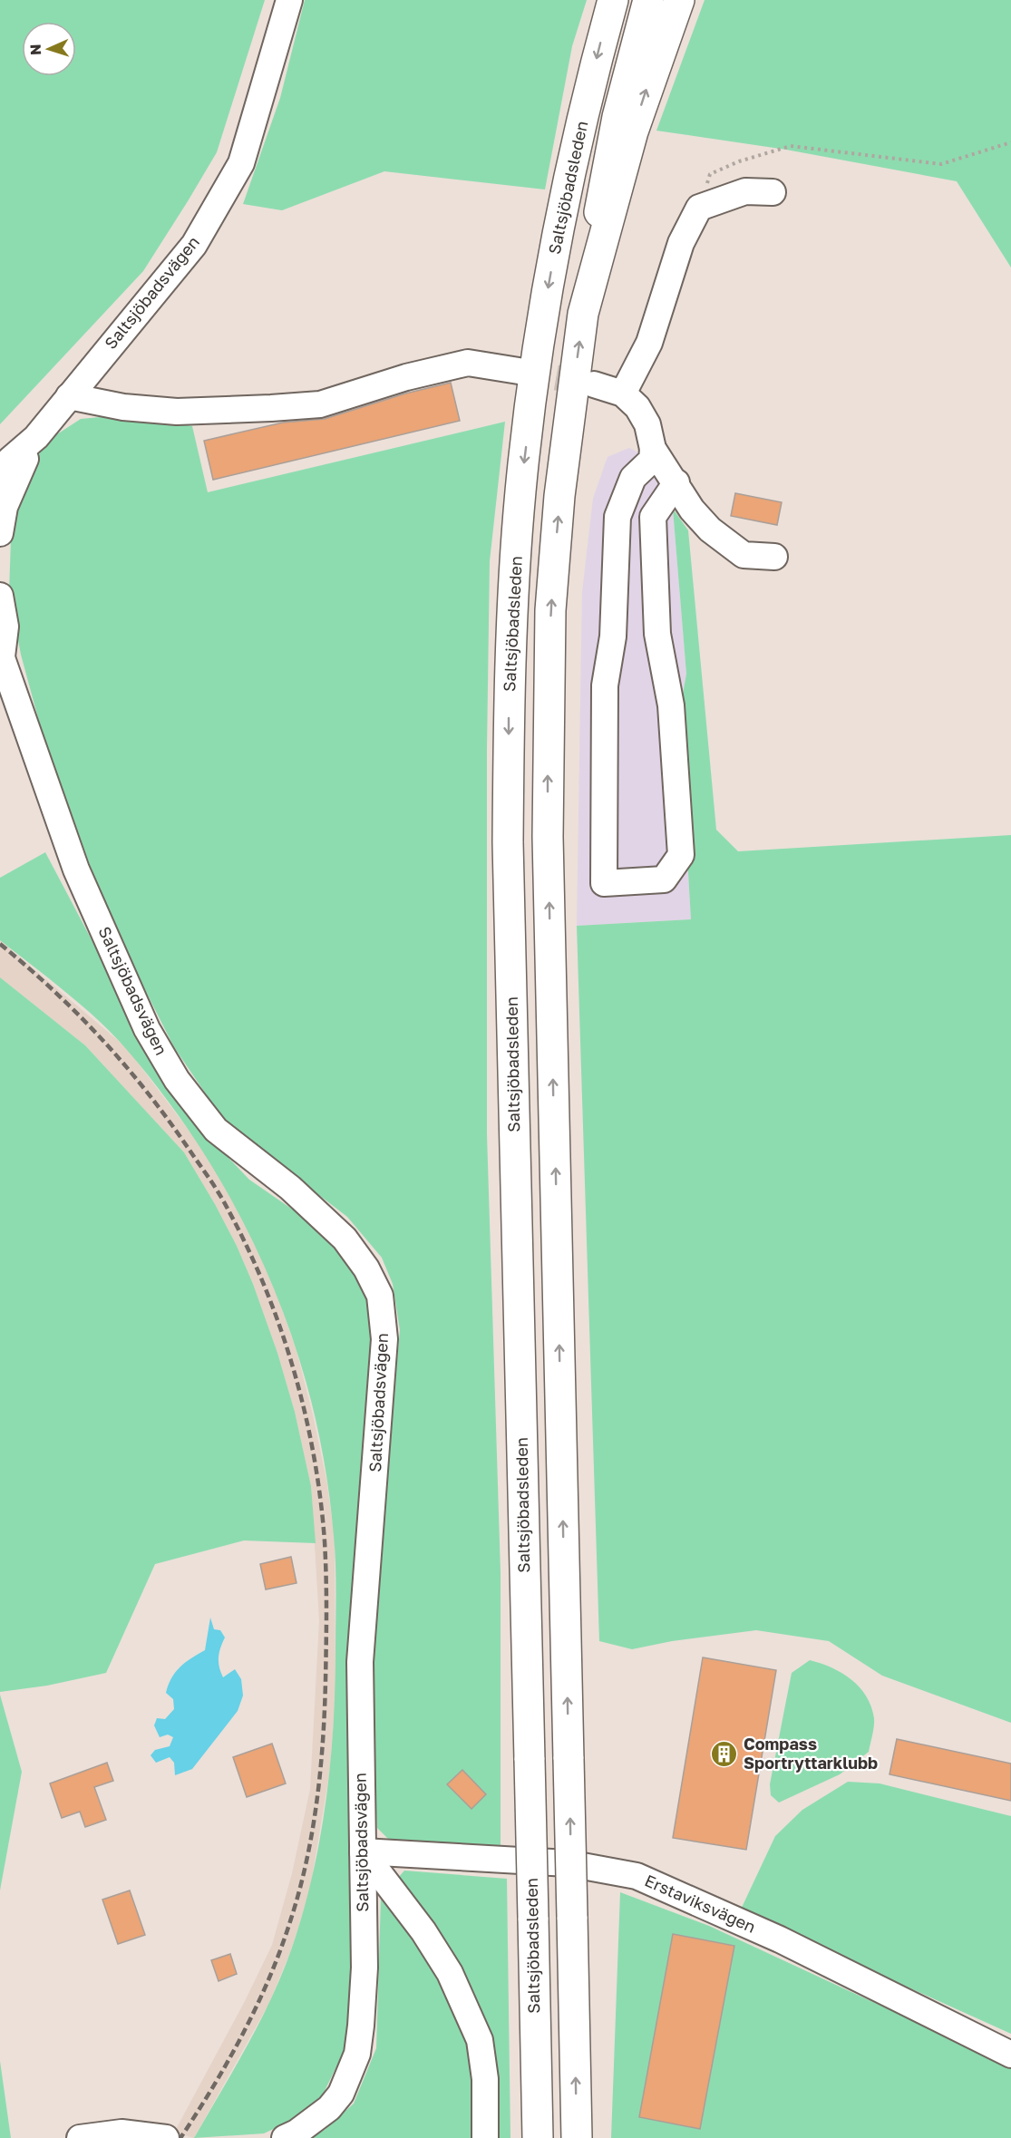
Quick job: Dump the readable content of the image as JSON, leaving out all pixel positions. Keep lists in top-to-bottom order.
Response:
{
  "streets": {
    "main road": ["Saltsjöbadsleden"],
    "street": ["Saltsjöbadsvägen", "Erstaviksvägen"]
  },
  "crossings": [
    ["Saltsjöbadsvägen", "Erstaviksvägen"]
  ],
  "places": {
    "building": ["Compass Sportryttarklubb"]
  },
  "north": "left"
}
